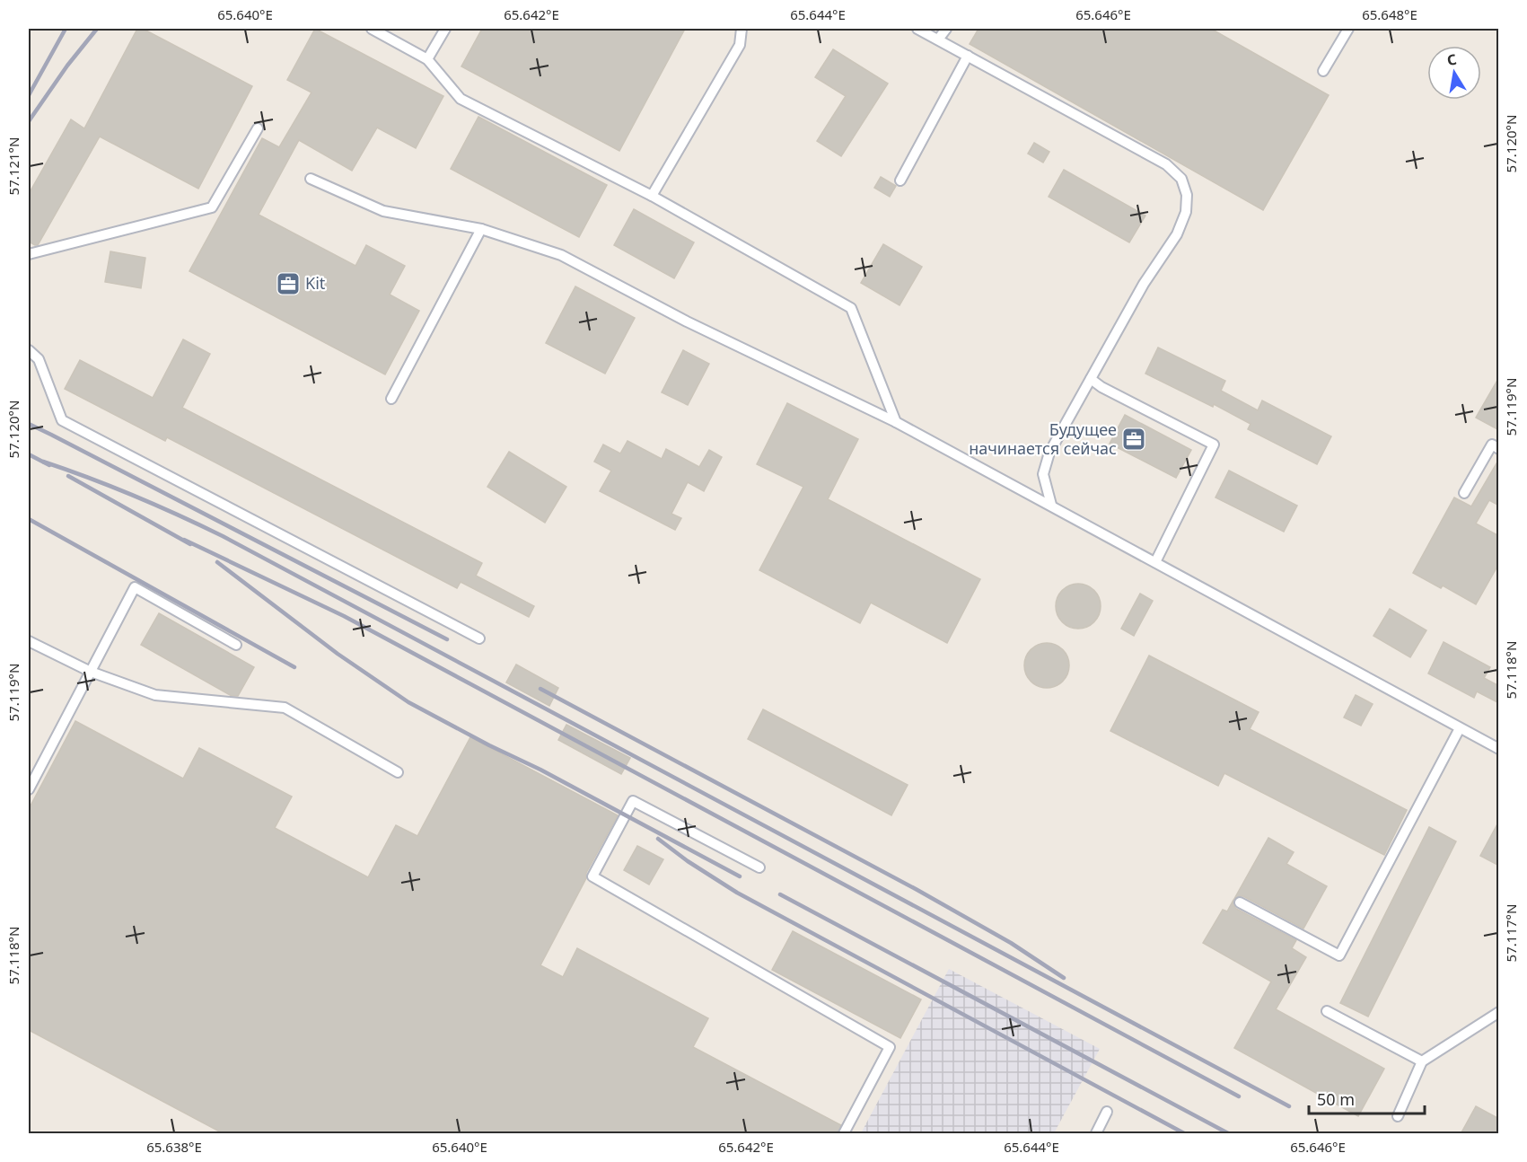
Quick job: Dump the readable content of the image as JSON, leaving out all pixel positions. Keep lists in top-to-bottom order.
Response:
{
  "places": {
    "office": ["Kit", "Будущее начинается сейчас"]
  },
  "scale_bar": "50 m",
  "north": "top",
  "coordinates": [
    "65.640°E",
    "65.642°E",
    "65.644°E",
    "65.646°E",
    "65.648°E",
    "57.120°N",
    "57.121°N",
    "57.119°N",
    "57.118°N",
    "57.117°N",
    "65.638°E"
  ]
}
